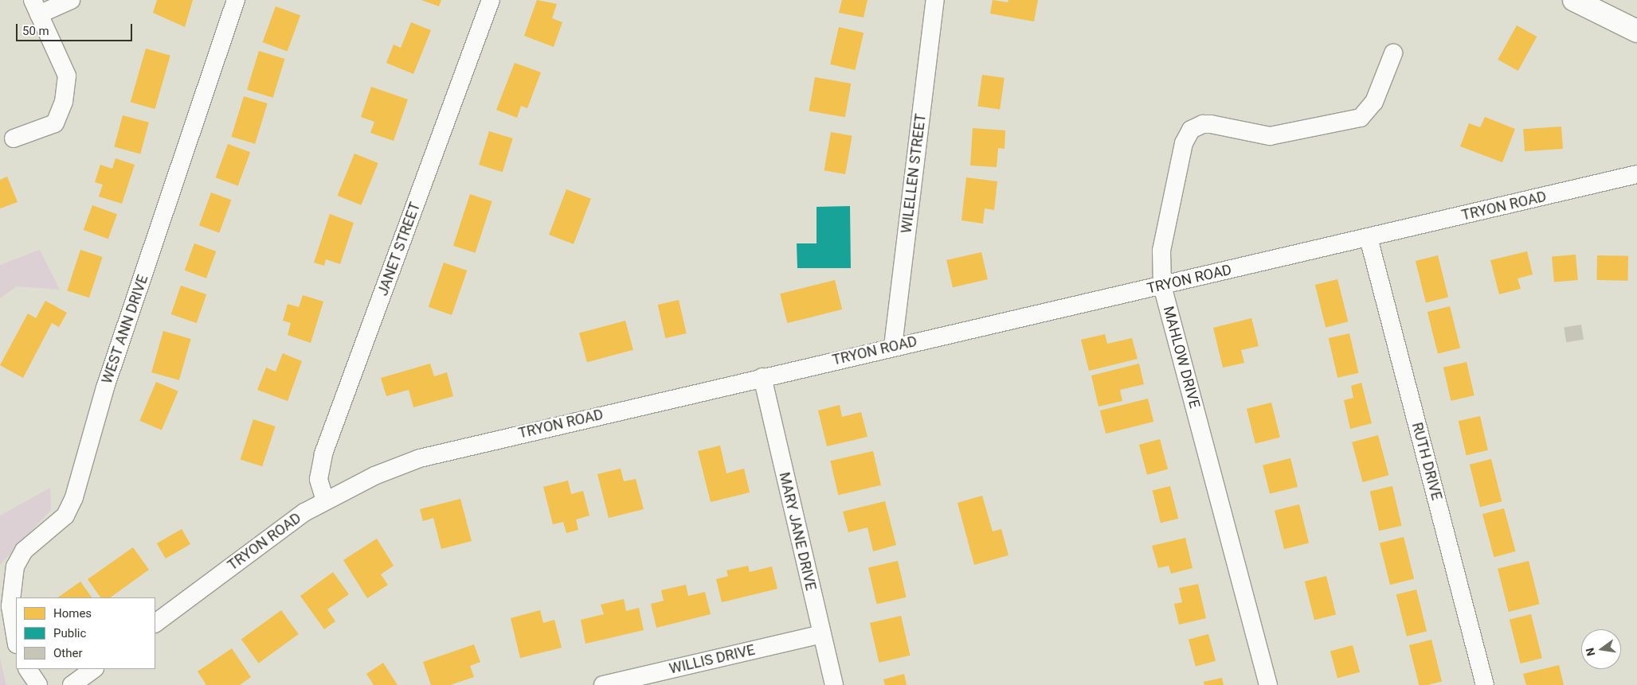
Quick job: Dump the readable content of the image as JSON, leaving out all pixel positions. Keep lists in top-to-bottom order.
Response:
{
  "streets": {
    "street": [
      "WILELLEN STREET",
      "TRYON ROAD",
      "JANET STREET",
      "WEST ANN DRIVE",
      "MAHLOW DRIVE",
      "RUTH DRIVE",
      "MARY JANE DRIVE",
      "WILLIS DRIVE"
    ]
  },
  "crossings": [
    ["WILELLEN STREET", "TRYON ROAD"],
    ["TRYON ROAD", "JANET STREET"],
    ["TRYON ROAD", "MAHLOW DRIVE"],
    ["TRYON ROAD", "RUTH DRIVE"],
    ["TRYON ROAD", "MARY JANE DRIVE"],
    ["MARY JANE DRIVE", "WILLIS DRIVE"]
  ],
  "legend": ["Homes", "Public", "Other"],
  "scale_bar": "50 m",
  "north": "left"
}
